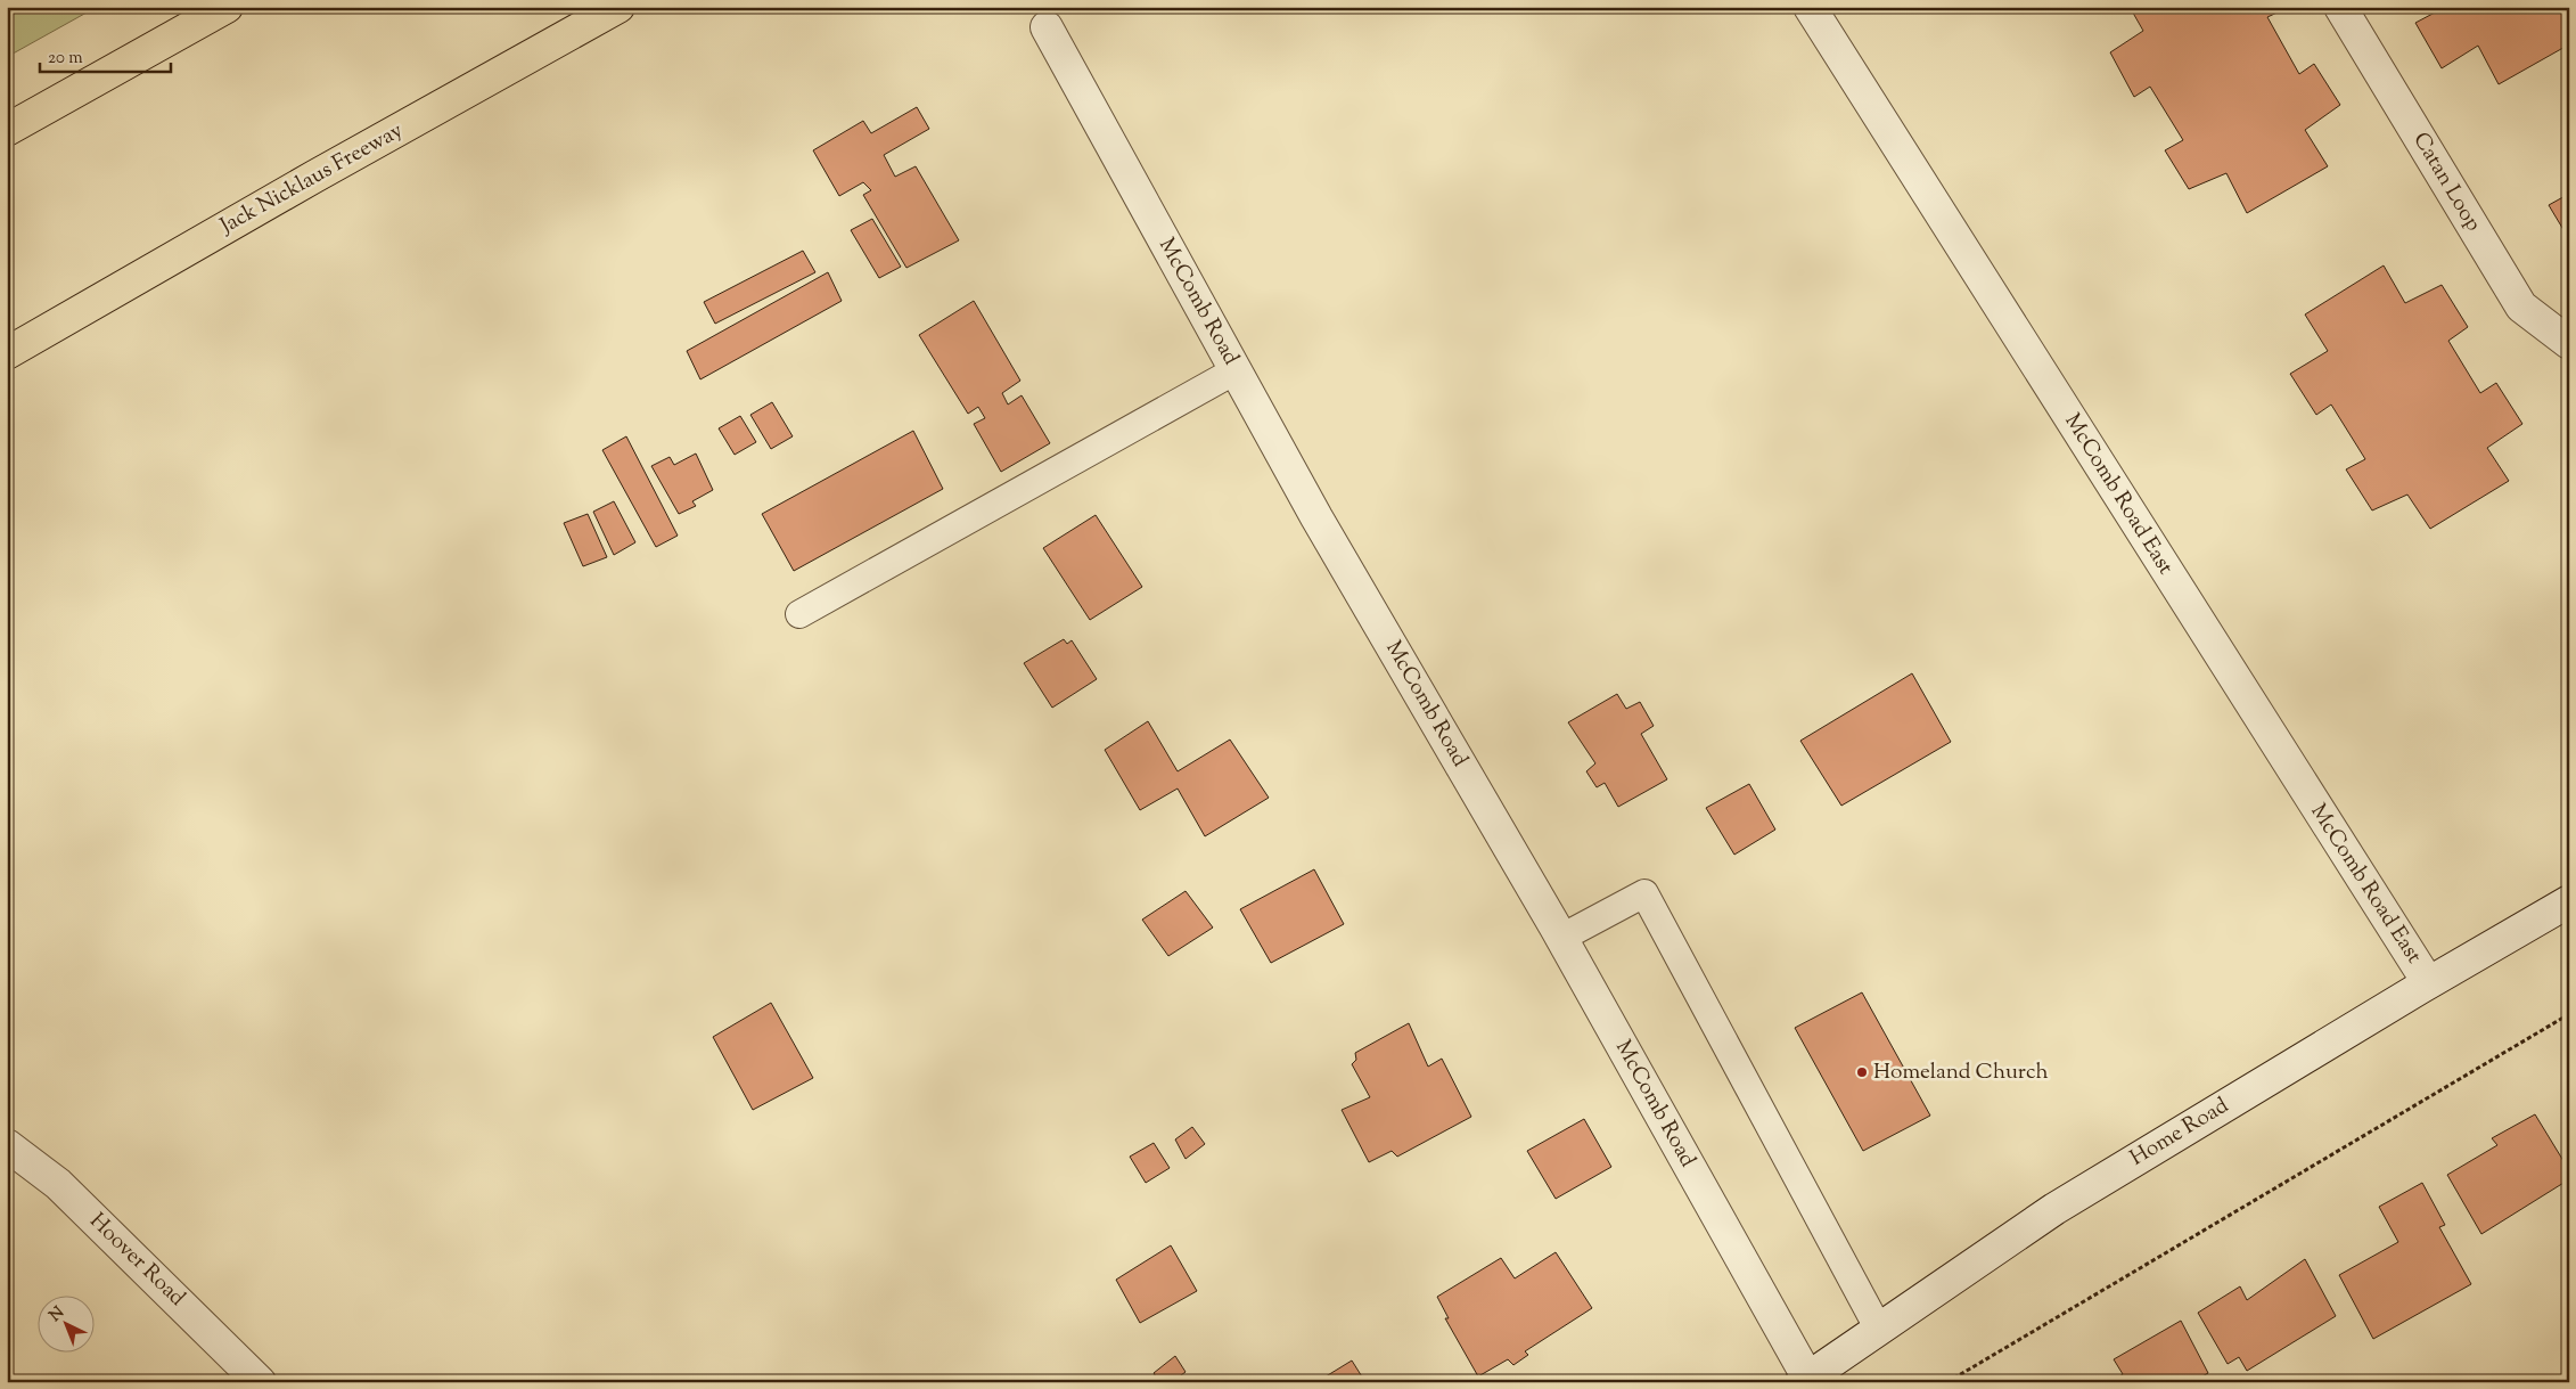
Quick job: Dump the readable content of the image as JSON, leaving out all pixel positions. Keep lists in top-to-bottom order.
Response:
{
  "streets": {
    "highway": ["Jack Nicklaus Freeway"],
    "street": [
      "Catan Loop",
      "McComb Road",
      "McComb Road East",
      "Home Road",
      "Hoover Road"
    ]
  },
  "crossings": [
    ["McComb Road", "Home Road"],
    ["McComb Road East", "Home Road"]
  ],
  "places": ["Homeland Church"],
  "scale_bar": "20 m",
  "north": "top left"
}
